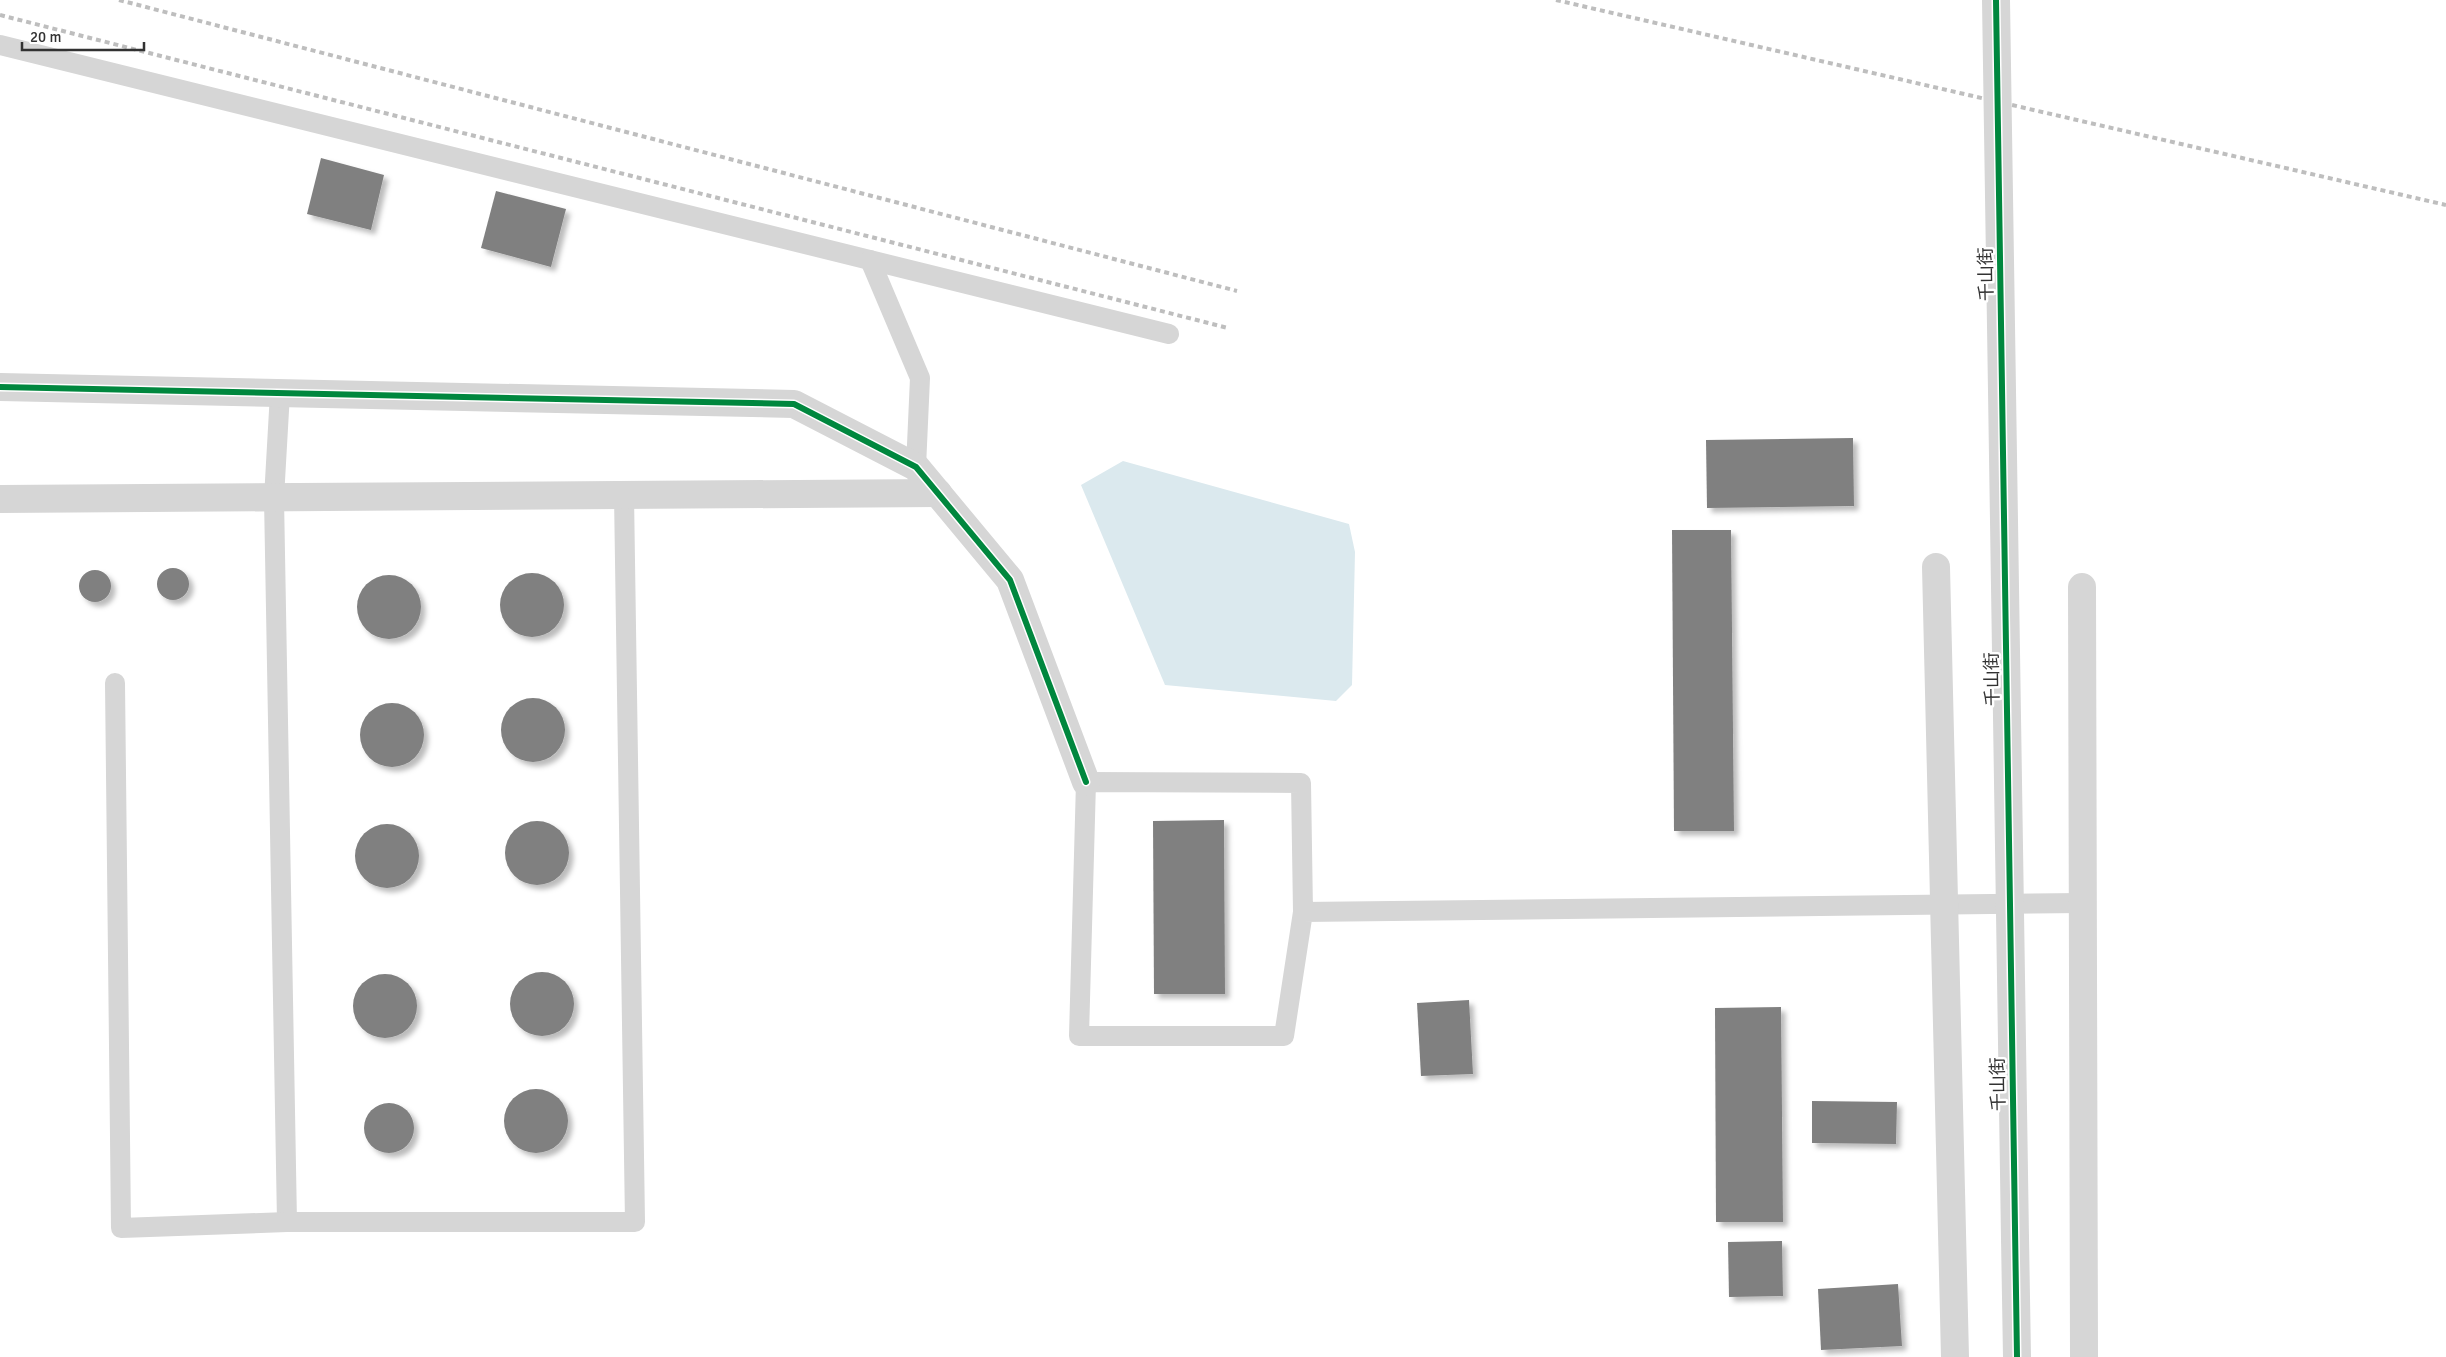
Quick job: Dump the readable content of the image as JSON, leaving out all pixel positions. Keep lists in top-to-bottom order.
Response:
{
  "streets": {
    "street": ["千山街"]
  },
  "scale_bar": "20 m"
}
